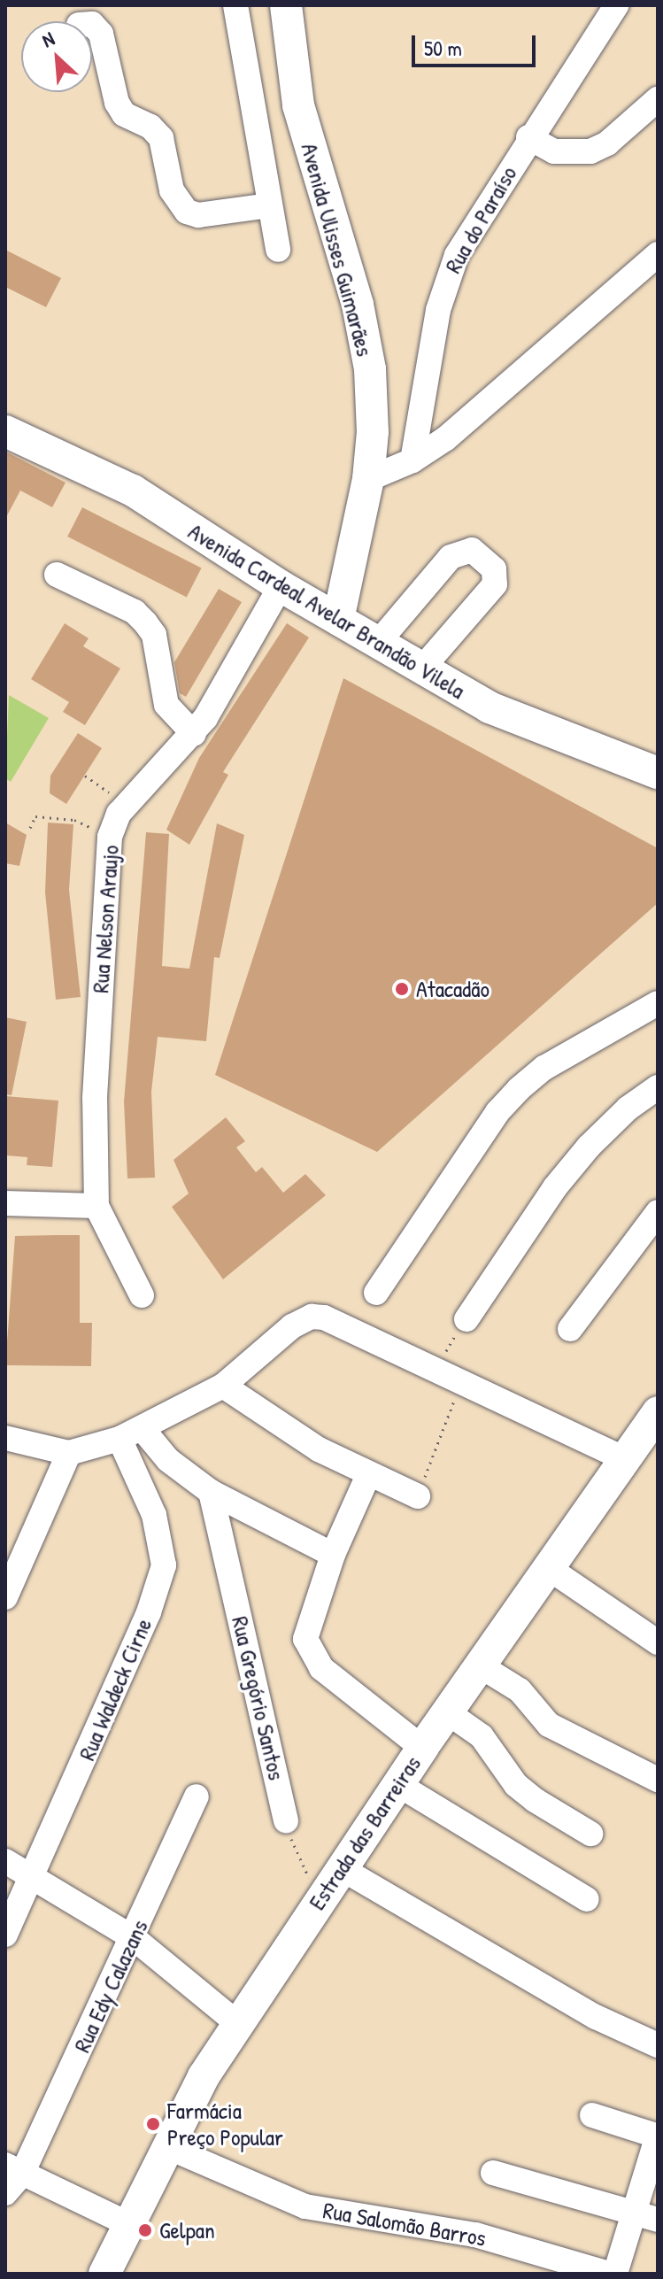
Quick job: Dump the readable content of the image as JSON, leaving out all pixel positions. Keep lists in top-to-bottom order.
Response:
{
  "streets": {
    "main road": ["Avenida Ulisses Guimarães", "Avenida Cardeal Avelar Brandão Vilela", "Estrada das Barreiras"],
    "street": [
      "Rua do Paraíso",
      "Rua Nelson Araujo",
      "Rua Waldeck Cirne",
      "Rua Gregório Santos",
      "Rua Edy Calazans",
      "Rua Salomão Barros"
    ]
  },
  "crossings": [
    ["Avenida Ulisses Guimarães", "Avenida Cardeal Avelar Brandão Vilela"],
    ["Avenida Cardeal Avelar Brandão Vilela", "Rua Nelson Araujo"],
    ["Estrada das Barreiras", "Rua Salomão Barros"]
  ],
  "places": ["Atacadão", "Farmácia Preço Popular", "Gelpan"],
  "scale_bar": "50 m",
  "north": "top left"
}
